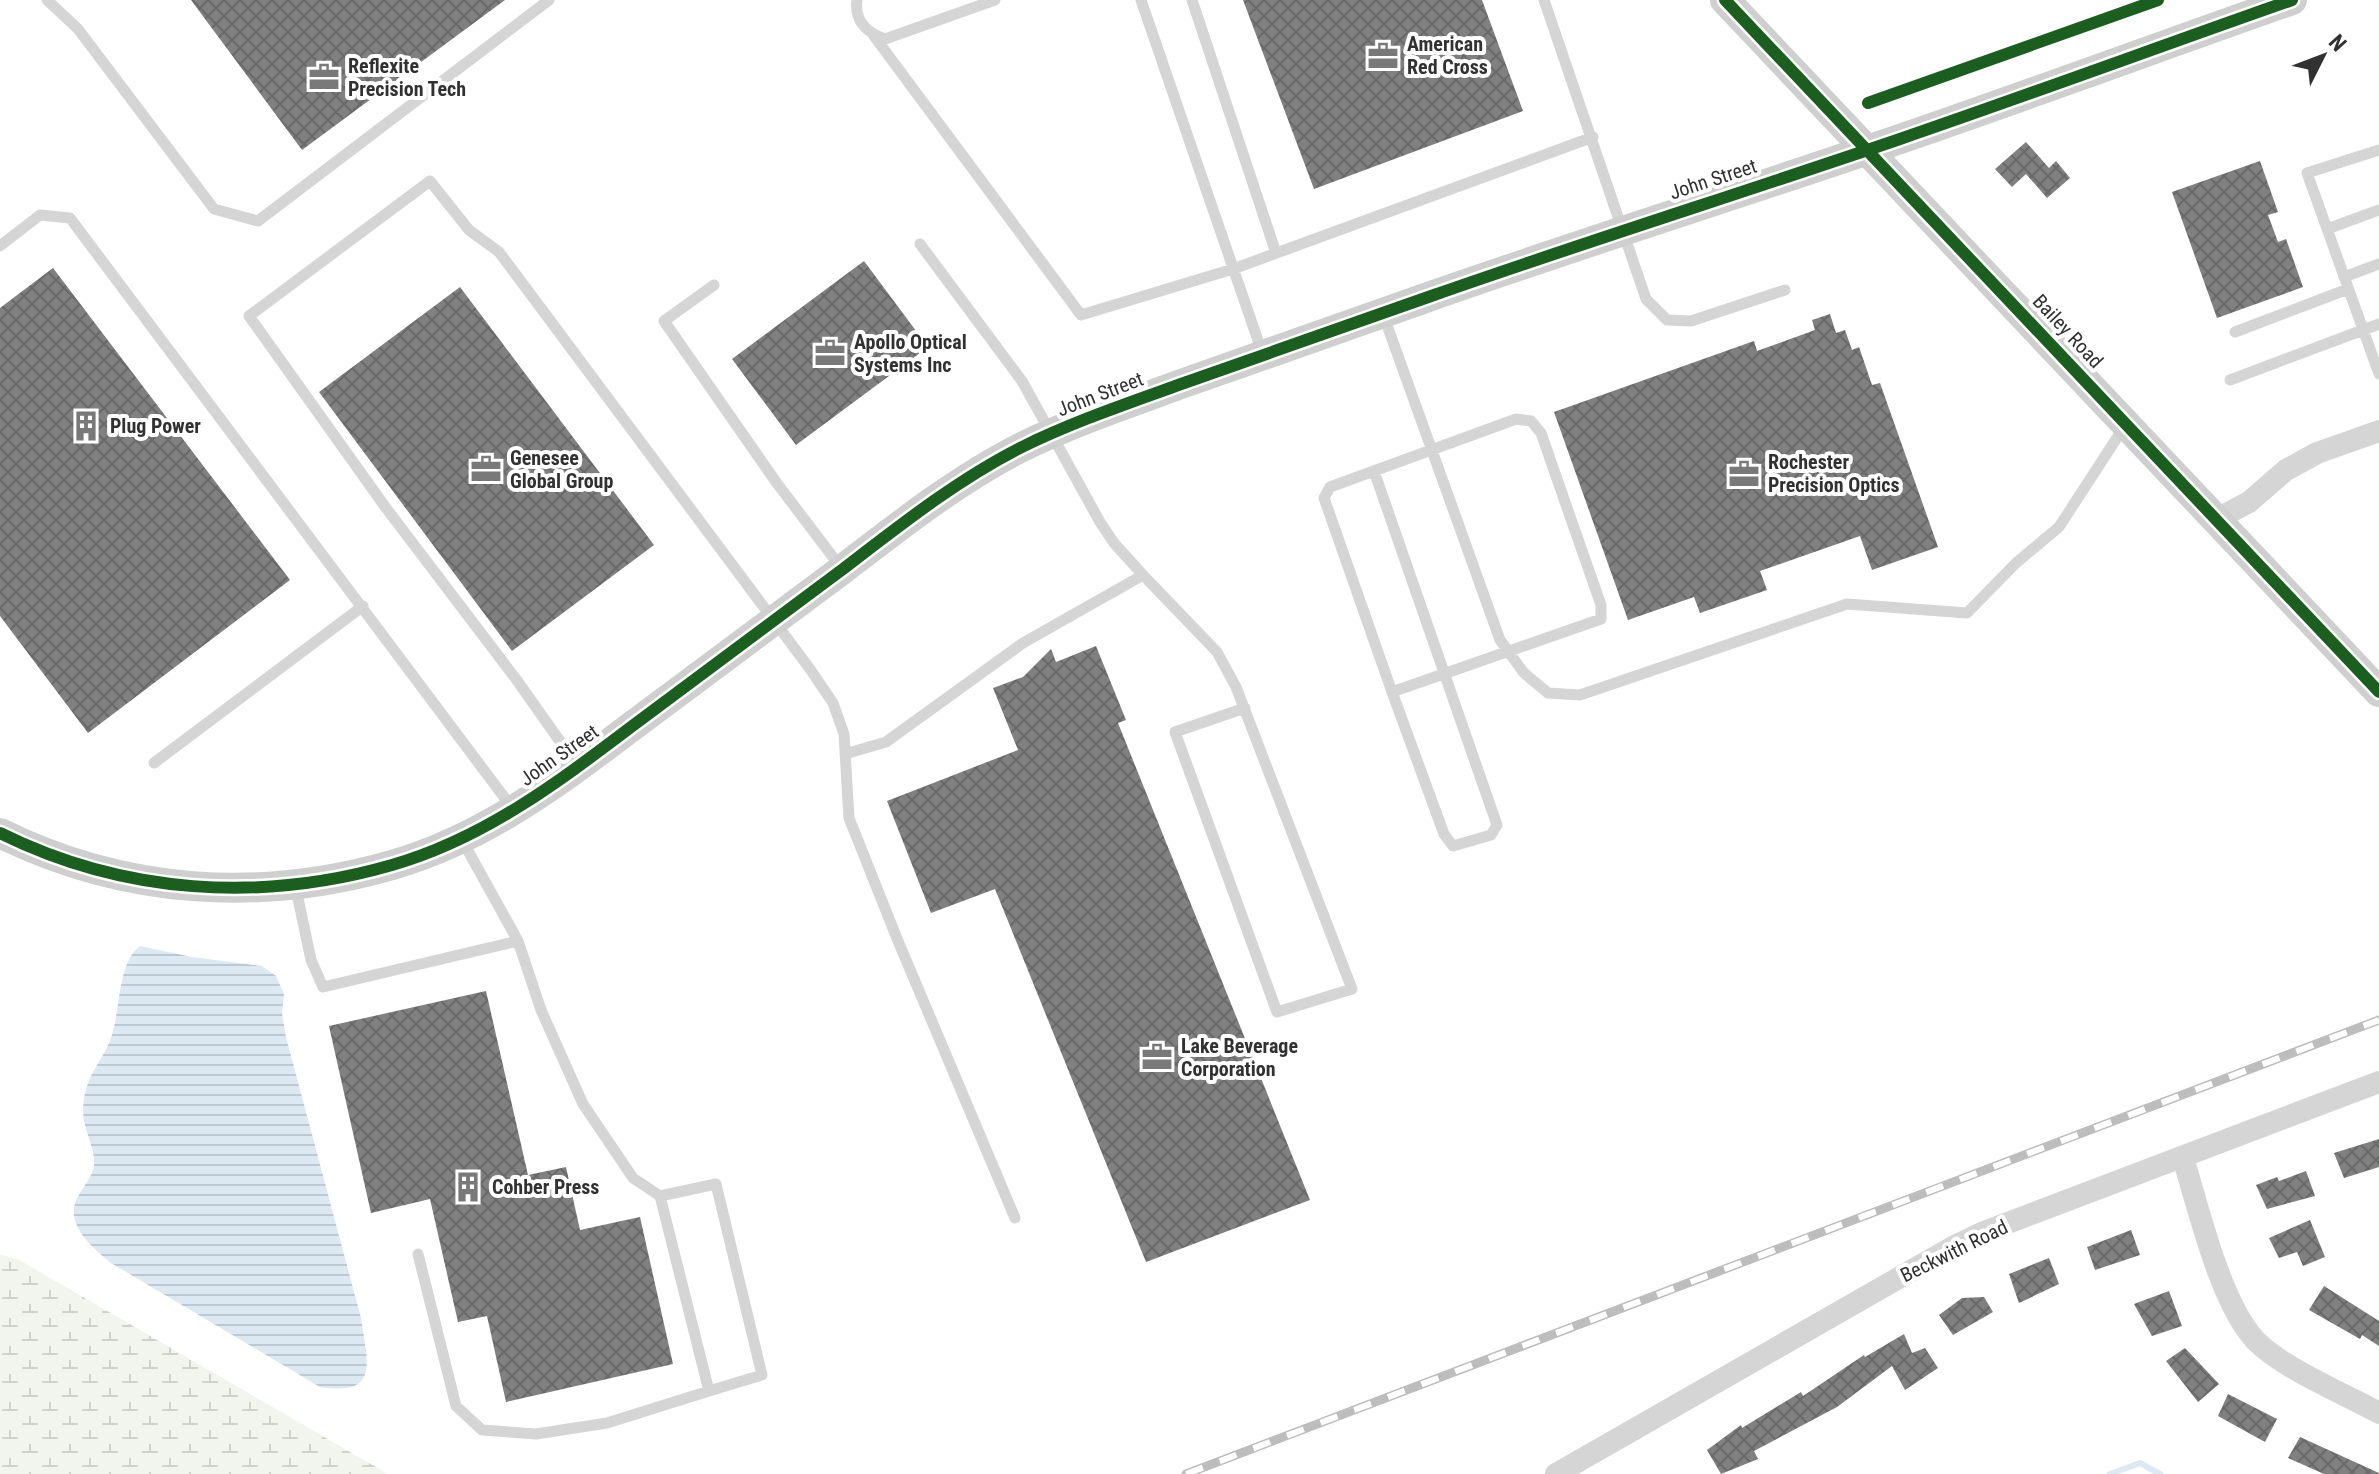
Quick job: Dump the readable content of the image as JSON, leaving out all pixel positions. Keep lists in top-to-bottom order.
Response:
{
  "streets": {
    "street": ["John Street", "Bailey Road", "Beckwith Road"]
  },
  "crossings": [
    ["John Street", "Bailey Road"]
  ],
  "places": {
    "office": [
      "American Red Cross",
      "Reflexite Precision Tech",
      "Apollo Optical Systems Inc",
      "Genesee Global Group",
      "Rochester Precision Optics",
      "Lake Beverage Corporation"
    ],
    "building": ["Plug Power", "Cohber Press"]
  },
  "north": "top right"
}
